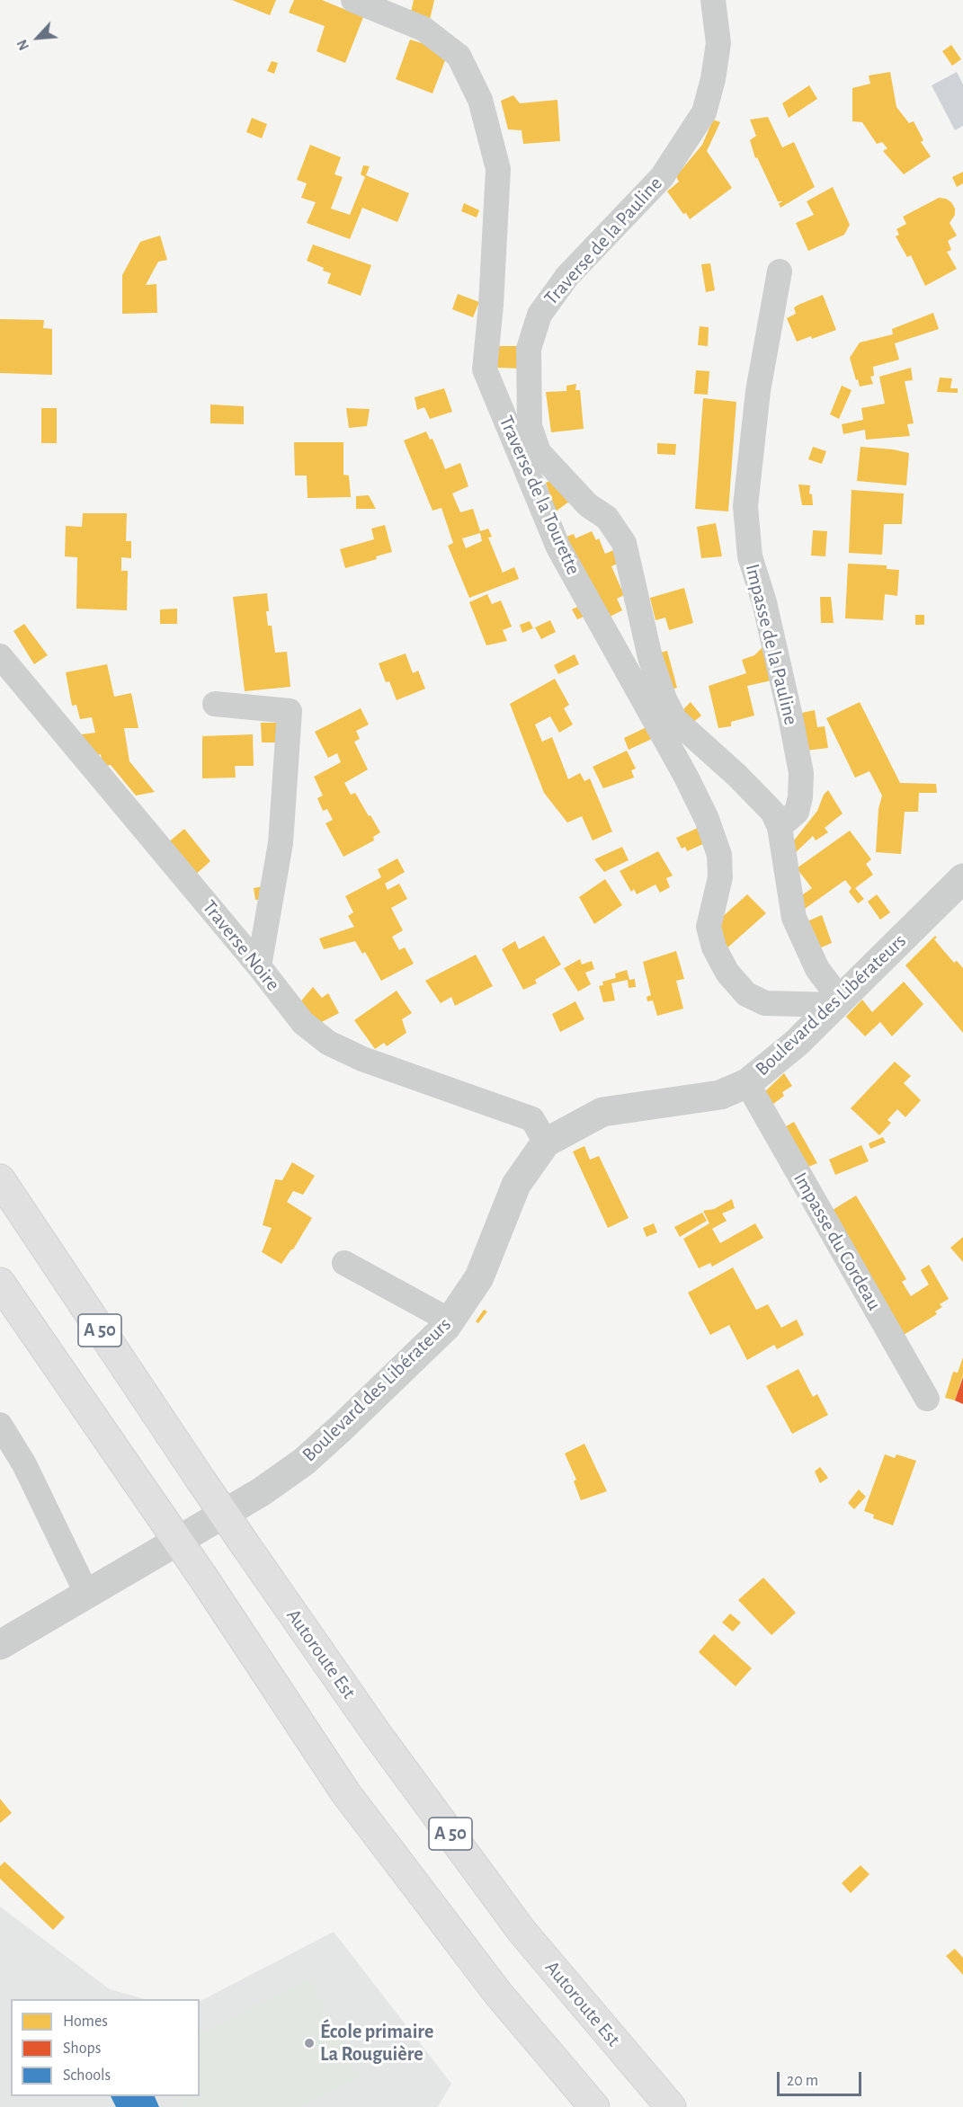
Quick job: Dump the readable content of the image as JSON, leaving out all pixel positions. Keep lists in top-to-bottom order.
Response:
{
  "streets": {
    "highway": ["A 50", "Autoroute Est"],
    "street": [
      "Traverse de la Pauline",
      "Traverse de la Tourette",
      "Impasse de la Pauline",
      "Traverse Noire",
      "Boulevard des Libérateurs",
      "Impasse du Cordeau"
    ]
  },
  "crossings": [
    ["Traverse de la Pauline", "Impasse de la Pauline"],
    ["Traverse de la Tourette", "Boulevard des Libérateurs"],
    ["Traverse Noire", "Boulevard des Libérateurs"],
    ["Boulevard des Libérateurs", "Impasse du Cordeau"]
  ],
  "places": ["École primaire La Rouguière"],
  "legend": ["Homes", "Shops", "Schools"],
  "scale_bar": "20 m",
  "north": "bottom left"
}
